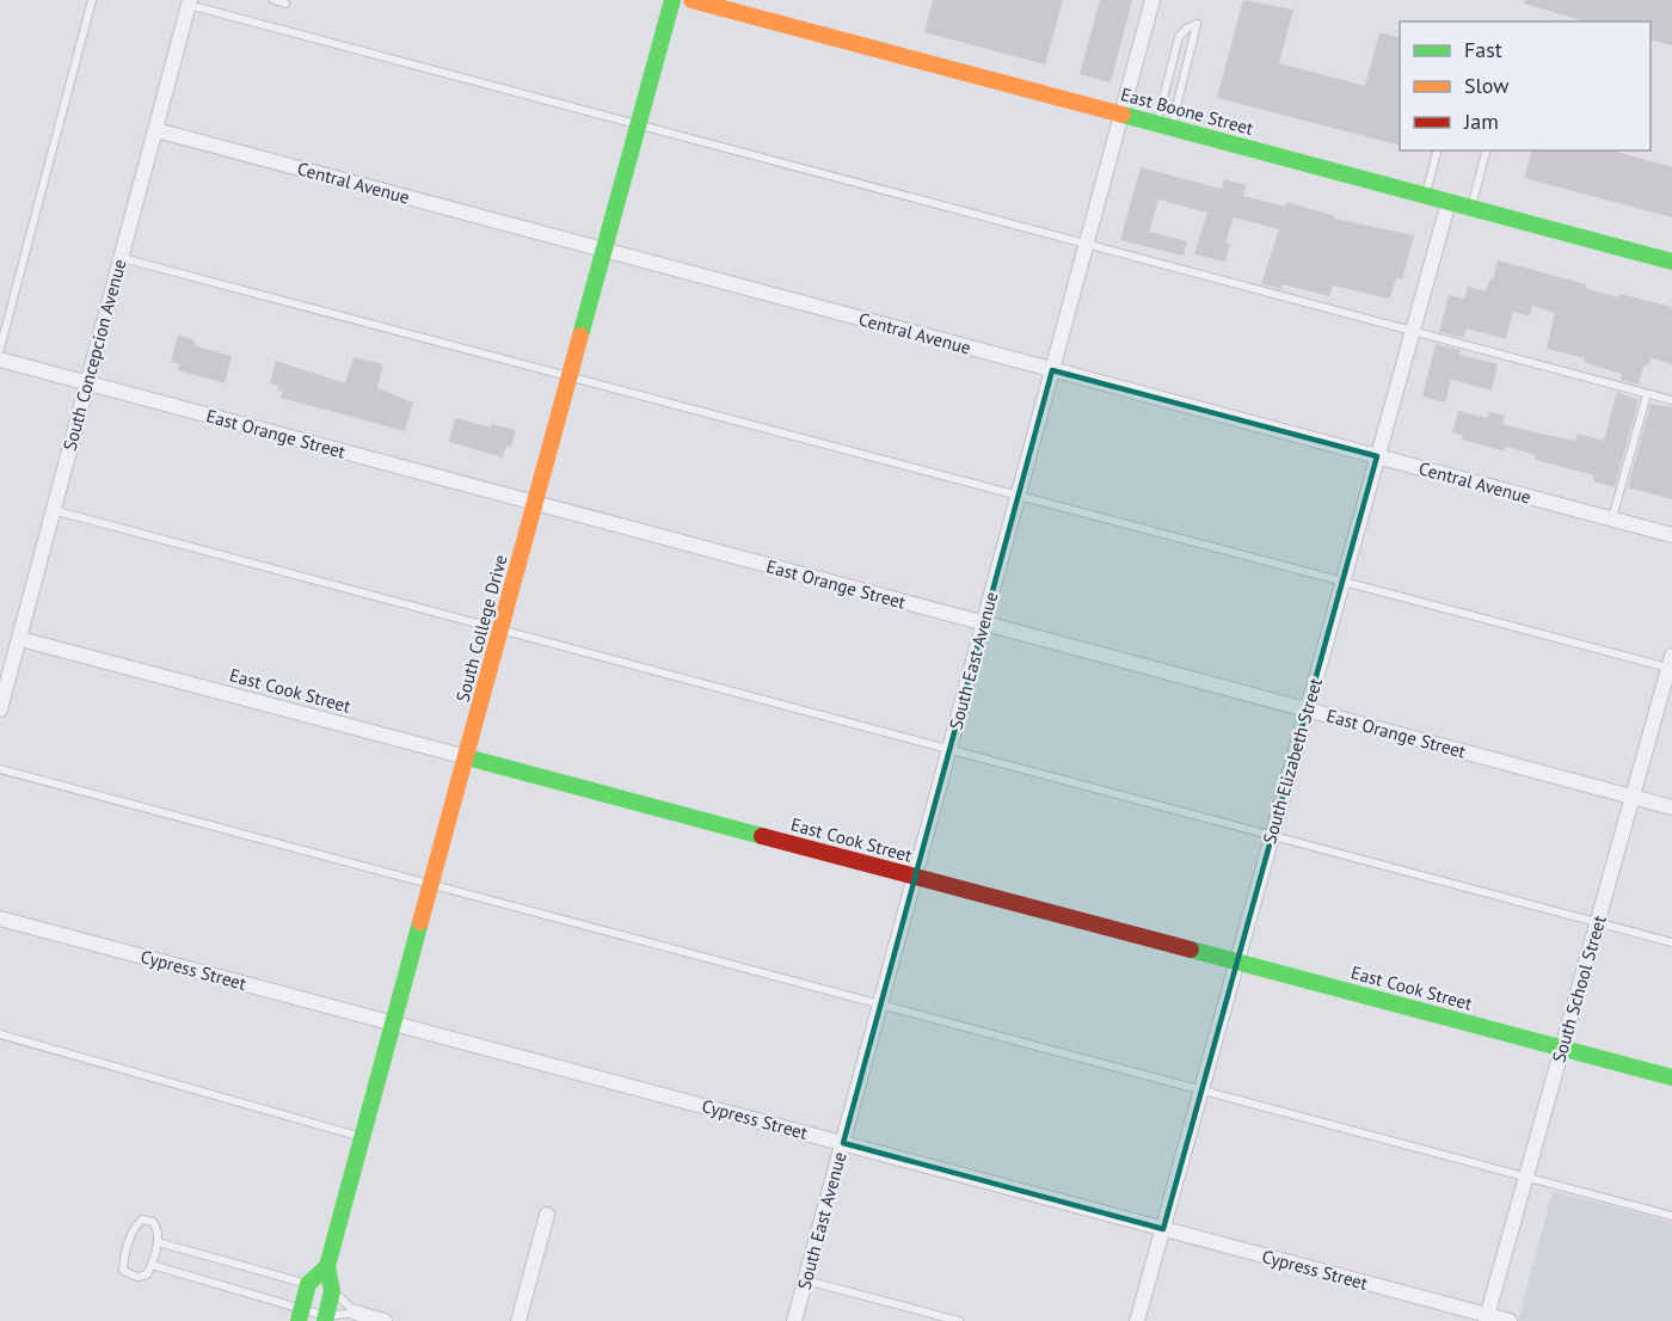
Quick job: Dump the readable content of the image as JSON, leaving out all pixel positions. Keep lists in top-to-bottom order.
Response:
{
  "streets": {
    "street": [
      "East Boone Street",
      "Central Avenue",
      "South Concepcion Avenue",
      "East Orange Street",
      "South College Drive",
      "South East Avenue",
      "East Cook Street",
      "South Elizabeth Street",
      "Cypress Street",
      "South School Street"
    ]
  },
  "crossings": [
    ["East Boone Street", "South East Avenue"],
    ["East Boone Street", "South Elizabeth Street"],
    ["Central Avenue", "South Concepcion Avenue"],
    ["Central Avenue", "South College Drive"],
    ["Central Avenue", "South East Avenue"],
    ["Central Avenue", "South Elizabeth Street"],
    ["South Concepcion Avenue", "East Orange Street"],
    ["South Concepcion Avenue", "East Cook Street"],
    ["East Orange Street", "South College Drive"],
    ["East Orange Street", "South East Avenue"],
    ["East Orange Street", "South Elizabeth Street"],
    ["East Orange Street", "South School Street"],
    ["South College Drive", "East Cook Street"],
    ["South College Drive", "Cypress Street"],
    ["South East Avenue", "East Cook Street"],
    ["South East Avenue", "Cypress Street"],
    ["East Cook Street", "South Elizabeth Street"],
    ["East Cook Street", "South School Street"],
    ["South Elizabeth Street", "Cypress Street"],
    ["Cypress Street", "South School Street"]
  ],
  "legend": ["Fast", "Slow", "Jam"]
}
